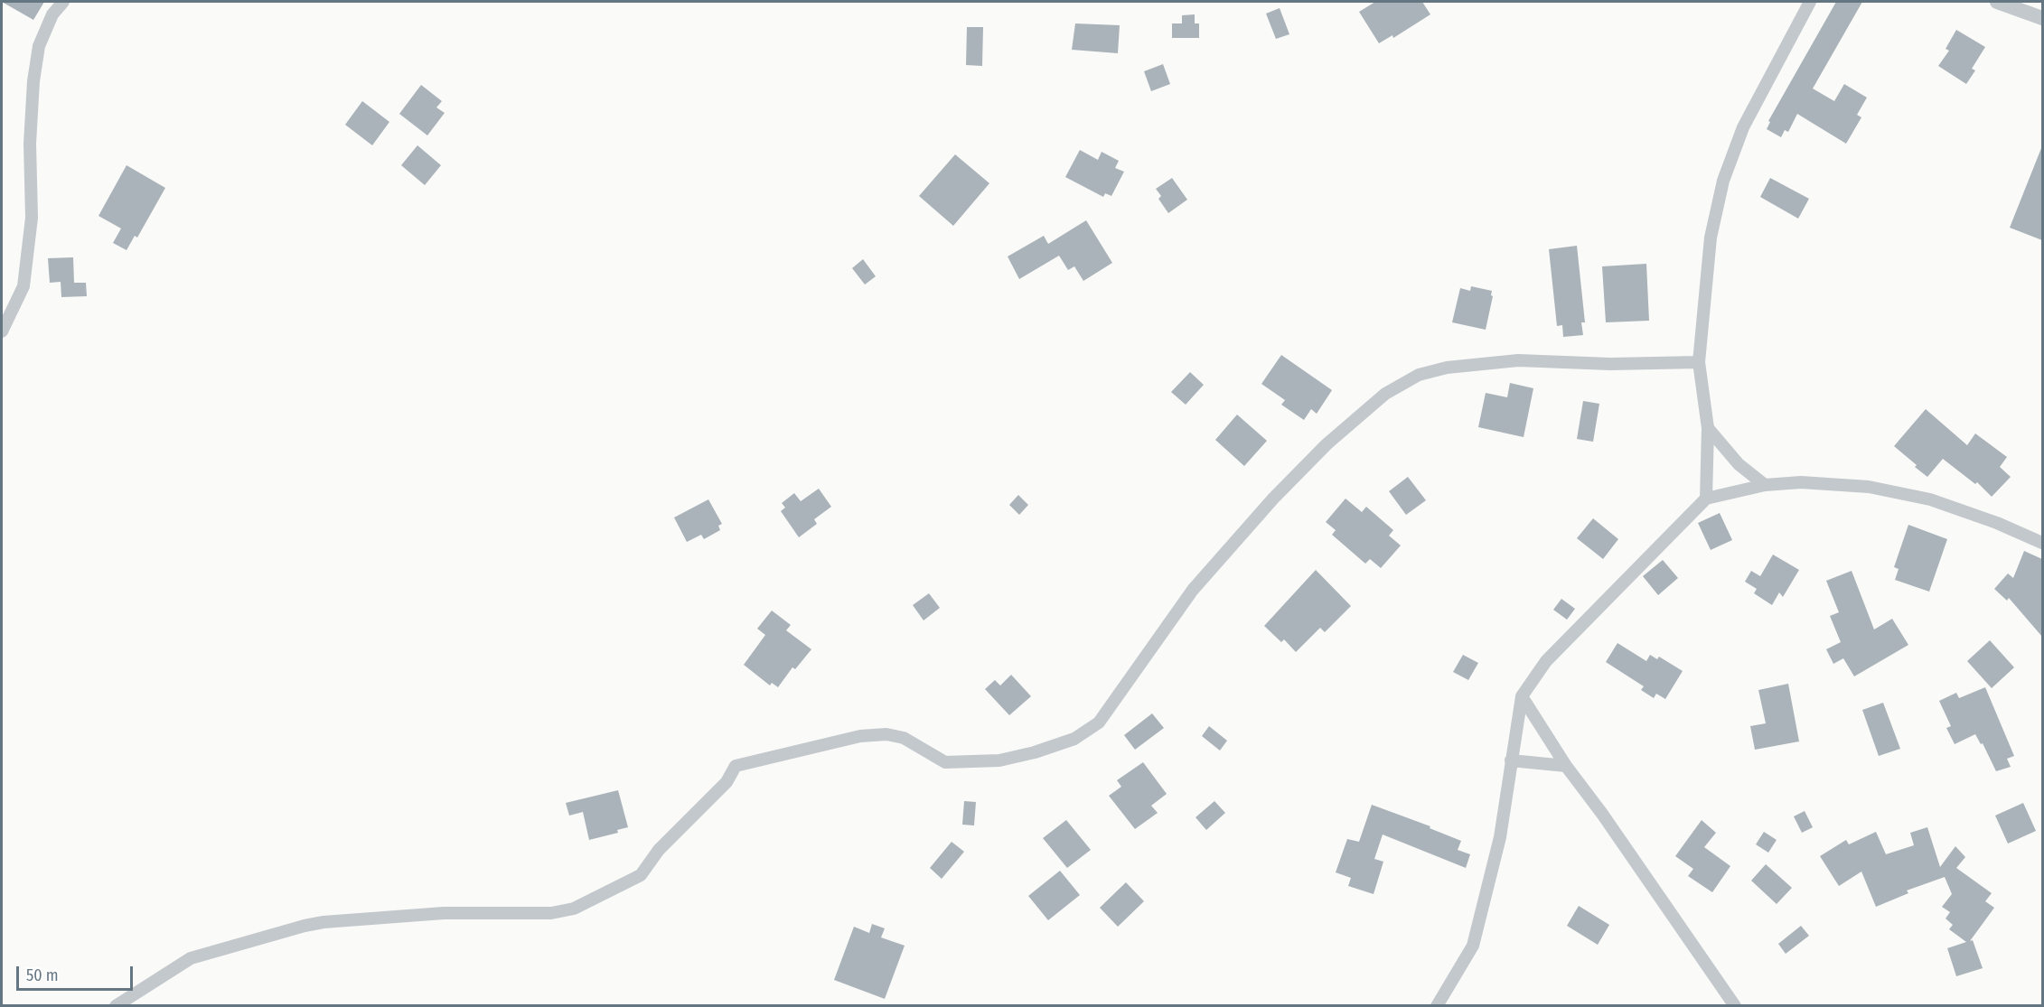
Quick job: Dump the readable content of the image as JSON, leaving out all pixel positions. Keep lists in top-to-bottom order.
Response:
{
  "scale_bar": "50 m"
}
